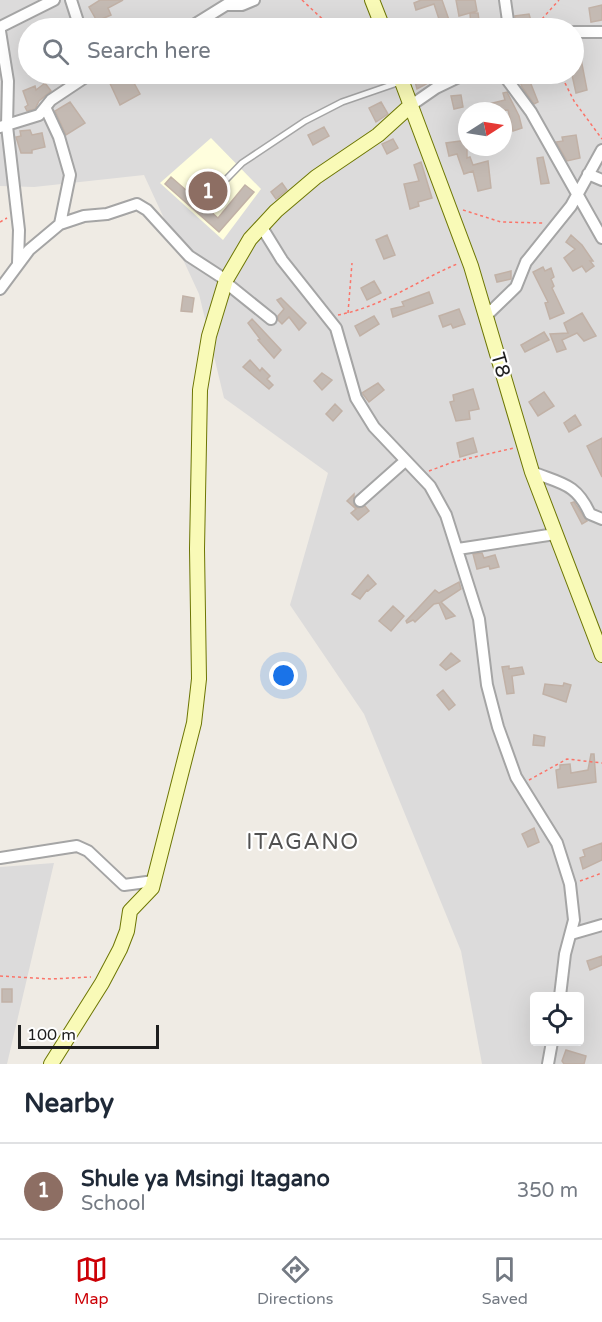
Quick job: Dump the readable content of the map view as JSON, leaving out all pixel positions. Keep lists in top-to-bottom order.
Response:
{
  "streets": {
    "street": ["T8"]
  },
  "districts": ["ITAGANO"],
  "scale_bar": "100 m",
  "north": "right",
  "page": {
    "search": "Search here",
    "pins": "1",
    "scale": "100 m",
    "heading": "Nearby",
    "list": [
      {
        "mark": "1",
        "name": "Shule ya Msingi Itagano",
        "note": "School",
        "value": "350 m"
      }
    ],
    "nav": ["Map", "Directions", "Saved"]
  }
}
